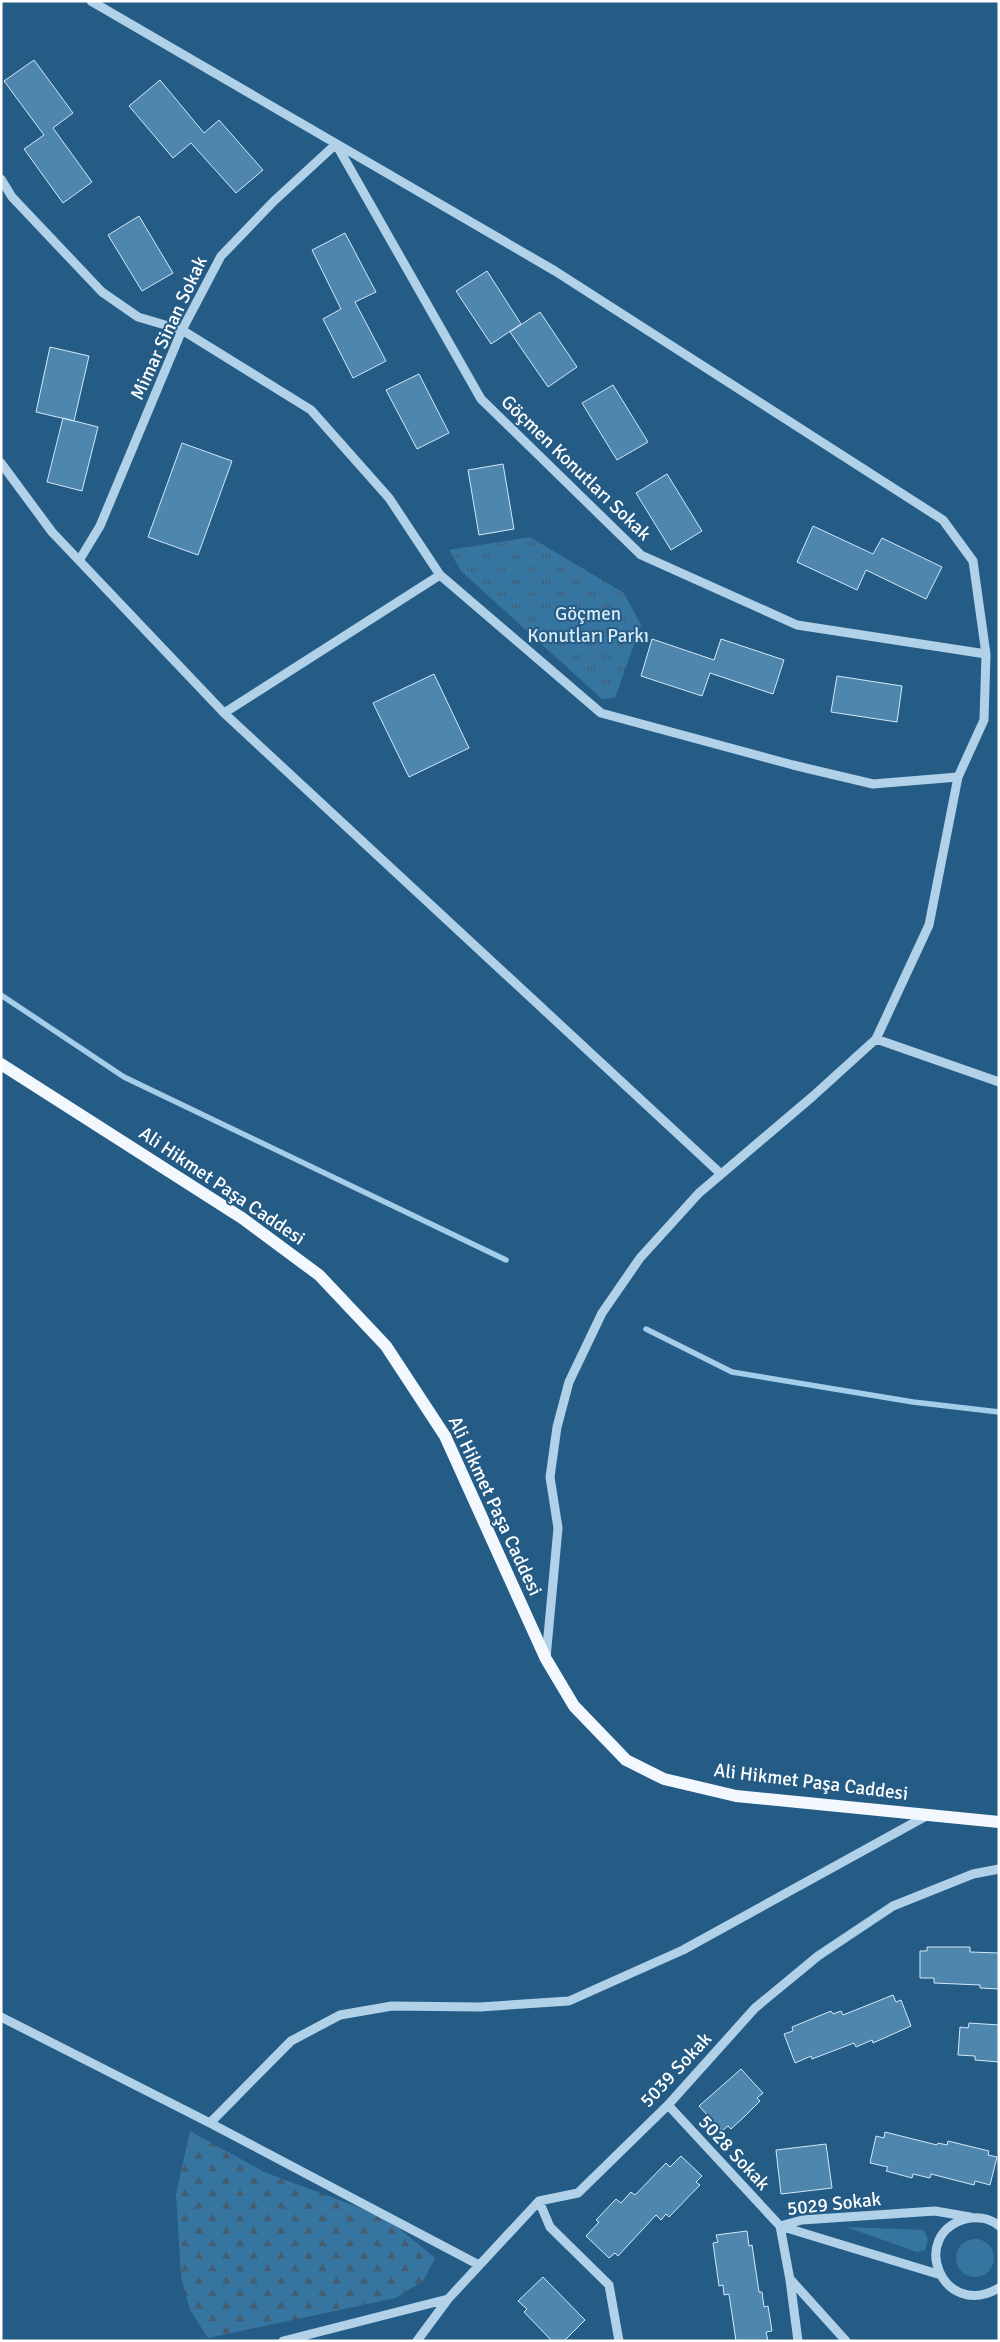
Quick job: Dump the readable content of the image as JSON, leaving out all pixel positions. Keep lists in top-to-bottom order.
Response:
{
  "streets": {
    "main road": ["Ali Hikmet Paşa Caddesi"],
    "street": [
      "Mimar Sinan Sokak",
      "Göçmen Konutları Sokak",
      "5039 Sokak",
      "5028 Sokak",
      "5029 Sokak"
    ]
  },
  "crossings": [
    ["Mimar Sinan Sokak", "Göçmen Konutları Sokak"],
    ["5039 Sokak", "5028 Sokak"],
    ["5028 Sokak", "5029 Sokak"]
  ],
  "parks": ["Göçmen Konutları Parkı"]
}
